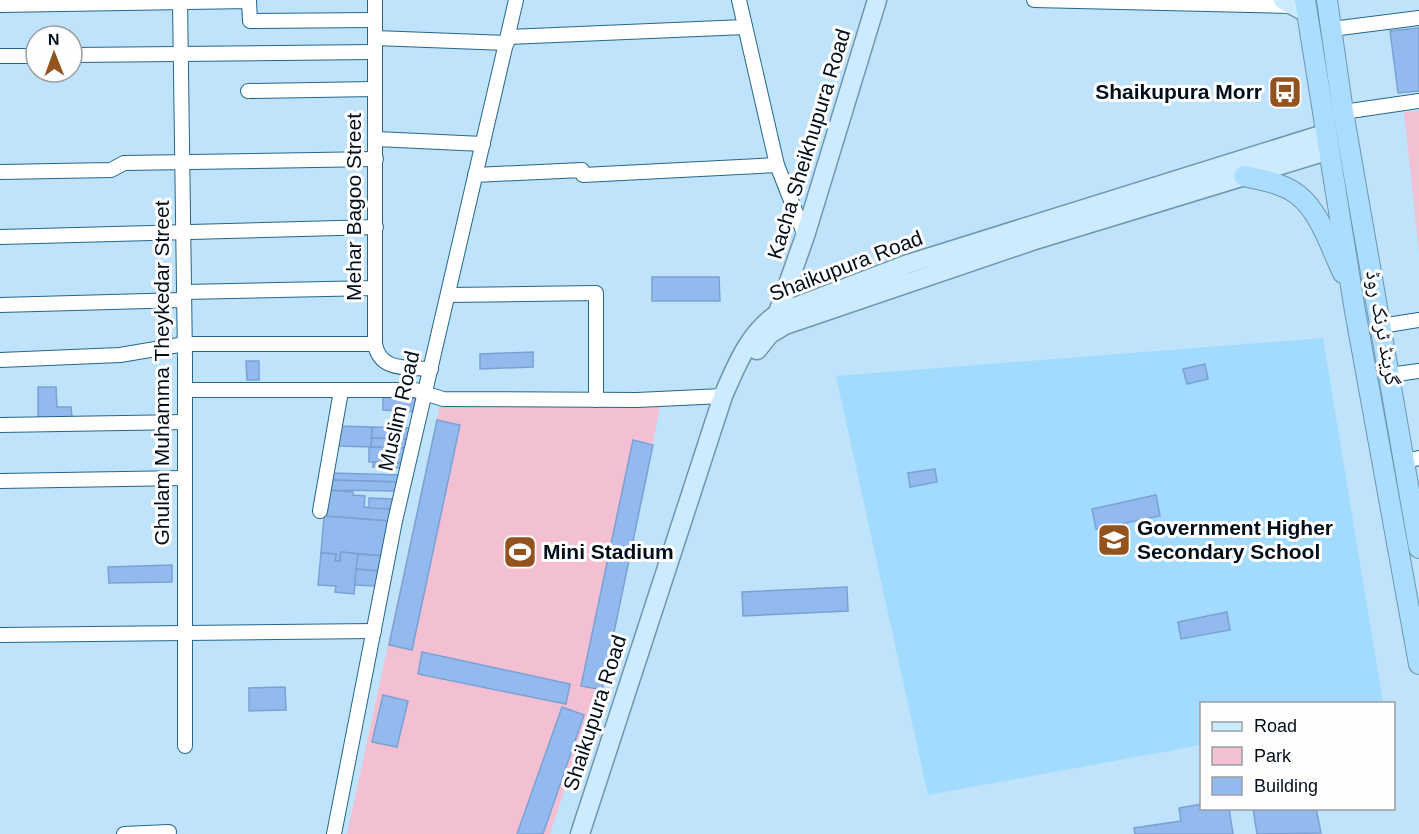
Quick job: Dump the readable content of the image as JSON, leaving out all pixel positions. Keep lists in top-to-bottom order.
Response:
{
  "streets": {
    "highway": ["گرینڈ ٹرنک روڈ"],
    "main road": ["Kacha Sheikhupura Road", "Shaikupura Road"],
    "street": ["Mehar Bagoo Street", "Ghulam Muhamma Theykedar Street", "Muslim Road"]
  },
  "crossings": [
    ["Kacha Sheikhupura Road", "Shaikupura Road"],
    ["Shaikupura Road", "گرینڈ ٹرنک روڈ"]
  ],
  "places": {
    "bus stop": ["Shaikupura Morr"],
    "school or university": ["Government Higher Secondary School"],
    "sports": ["Mini Stadium"]
  },
  "legend": ["Road", "Park", "Building"],
  "north": "top"
}
